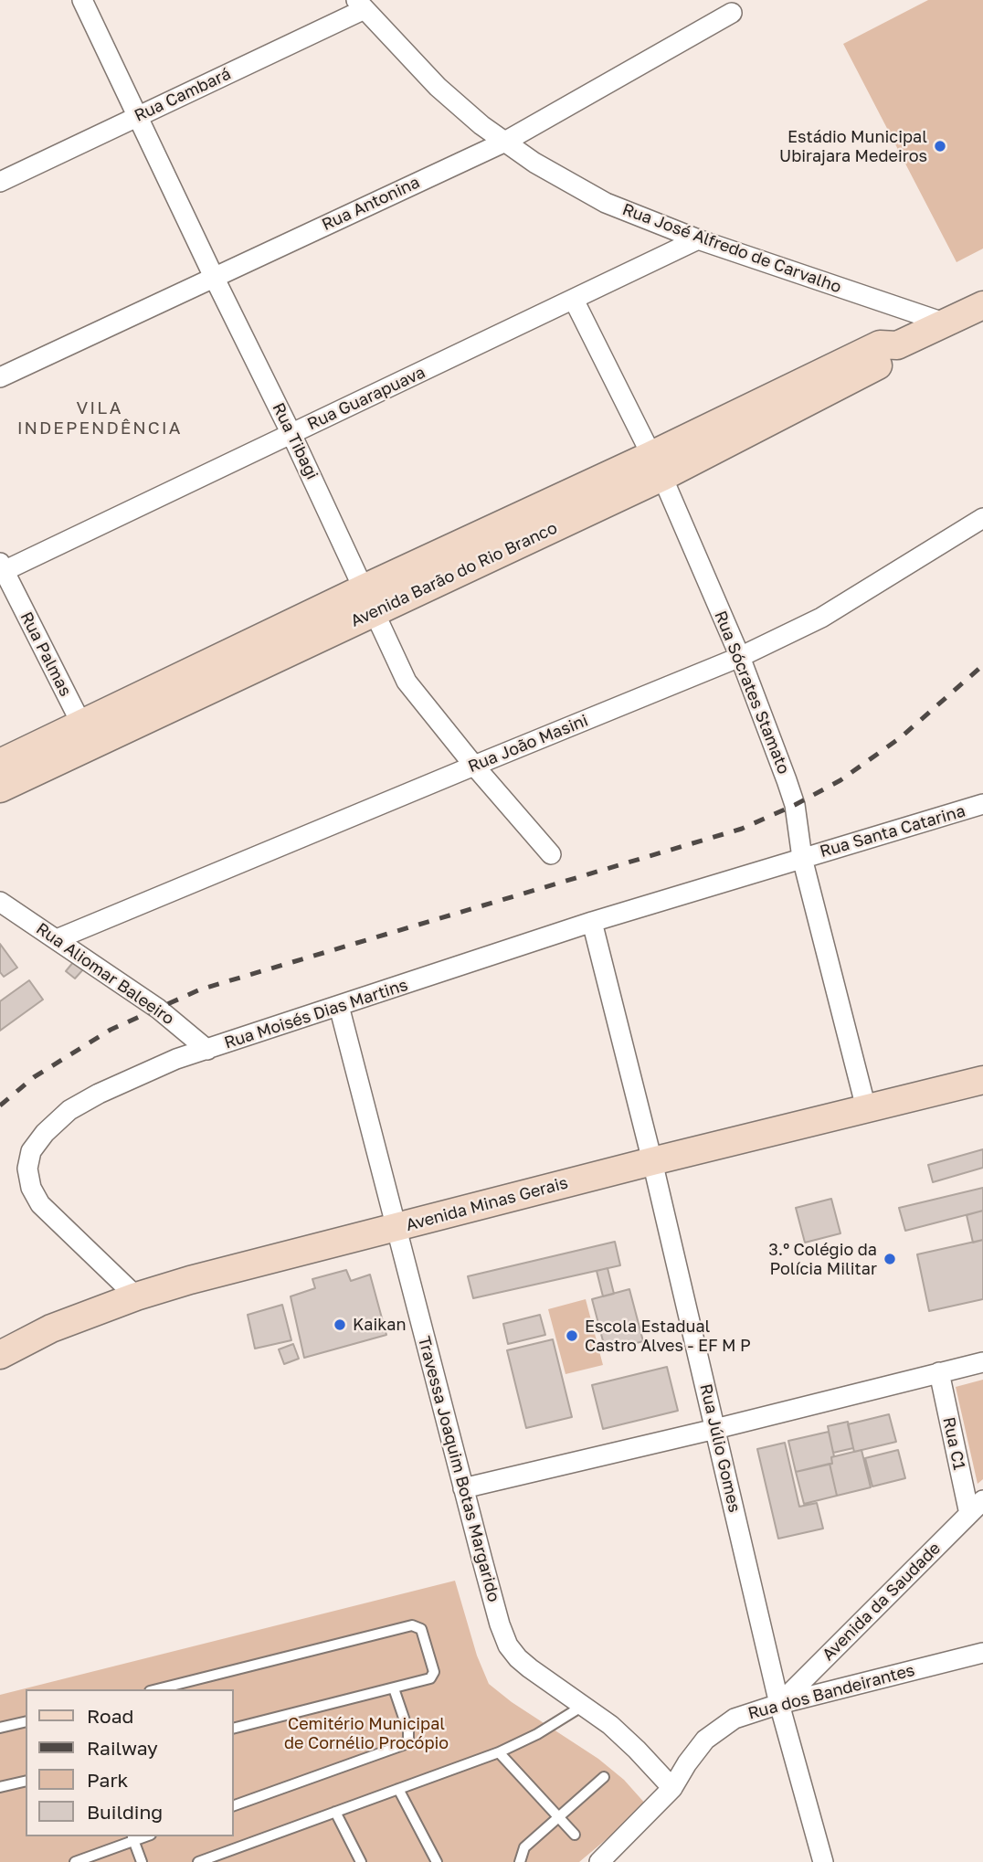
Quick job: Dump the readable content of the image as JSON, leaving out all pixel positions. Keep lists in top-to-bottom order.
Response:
{
  "streets": {
    "street": [
      "Rua Cambará",
      "Rua Antonina",
      "Rua José Alfredo de Carvalho",
      "Rua Guarapuava",
      "Rua Tibagi",
      "Avenida Barão do Rio Branco",
      "Rua Palmas",
      "Rua Sócrates Stamato",
      "Rua João Masini",
      "Rua Santa Catarina",
      "Rua Aliomar Baleeiro",
      "Rua Moisés Dias Martins",
      "Avenida Minas Gerais",
      "Rua C1",
      "Rua Júlio Gomes",
      "Travessa Joaquim Botas Margarido",
      "Avenida da Saudade",
      "Rua dos Bandeirantes"
    ]
  },
  "crossings": [
    ["Rua Cambará", "Rua José Alfredo de Carvalho"],
    ["Rua Cambará", "Rua Tibagi"],
    ["Rua Antonina", "Rua José Alfredo de Carvalho"],
    ["Rua Antonina", "Rua Tibagi"],
    ["Rua José Alfredo de Carvalho", "Rua Guarapuava"],
    ["Rua José Alfredo de Carvalho", "Avenida Barão do Rio Branco"],
    ["Rua Guarapuava", "Rua Tibagi"],
    ["Rua Guarapuava", "Rua Palmas"],
    ["Rua Guarapuava", "Rua Sócrates Stamato"],
    ["Rua Tibagi", "Avenida Barão do Rio Branco"],
    ["Rua Tibagi", "Rua João Masini"],
    ["Avenida Barão do Rio Branco", "Rua Palmas"],
    ["Avenida Barão do Rio Branco", "Rua Sócrates Stamato"],
    ["Rua Sócrates Stamato", "Rua João Masini"],
    ["Rua Sócrates Stamato", "Rua Santa Catarina"],
    ["Rua Sócrates Stamato", "Rua Moisés Dias Martins"],
    ["Rua Sócrates Stamato", "Avenida Minas Gerais"],
    ["Rua João Masini", "Rua Aliomar Baleeiro"],
    ["Rua Santa Catarina", "Rua Moisés Dias Martins"],
    ["Rua Aliomar Baleeiro", "Rua Moisés Dias Martins"],
    ["Rua Moisés Dias Martins", "Avenida Minas Gerais"],
    ["Rua Moisés Dias Martins", "Rua Júlio Gomes"],
    ["Rua Moisés Dias Martins", "Travessa Joaquim Botas Margarido"],
    ["Avenida Minas Gerais", "Rua Júlio Gomes"],
    ["Avenida Minas Gerais", "Travessa Joaquim Botas Margarido"],
    ["Rua C1", "Avenida da Saudade"],
    ["Rua Júlio Gomes", "Avenida da Saudade"],
    ["Rua Júlio Gomes", "Rua dos Bandeirantes"],
    ["Travessa Joaquim Botas Margarido", "Rua dos Bandeirantes"],
    ["Avenida da Saudade", "Rua dos Bandeirantes"]
  ],
  "districts": ["VILA INDEPENDÊNCIA"],
  "parks": ["Cemitério Municipal de Cornélio Procópio"],
  "places": [
    "Estádio Municipal Ubirajara Medeiros",
    "3.º Colégio da Polícia Militar",
    "Kaikan",
    "Escola Estadual Castro Alves - EF M P"
  ],
  "legend": [
    "Road",
    "Railway",
    "Park",
    "Building"
  ]
}
